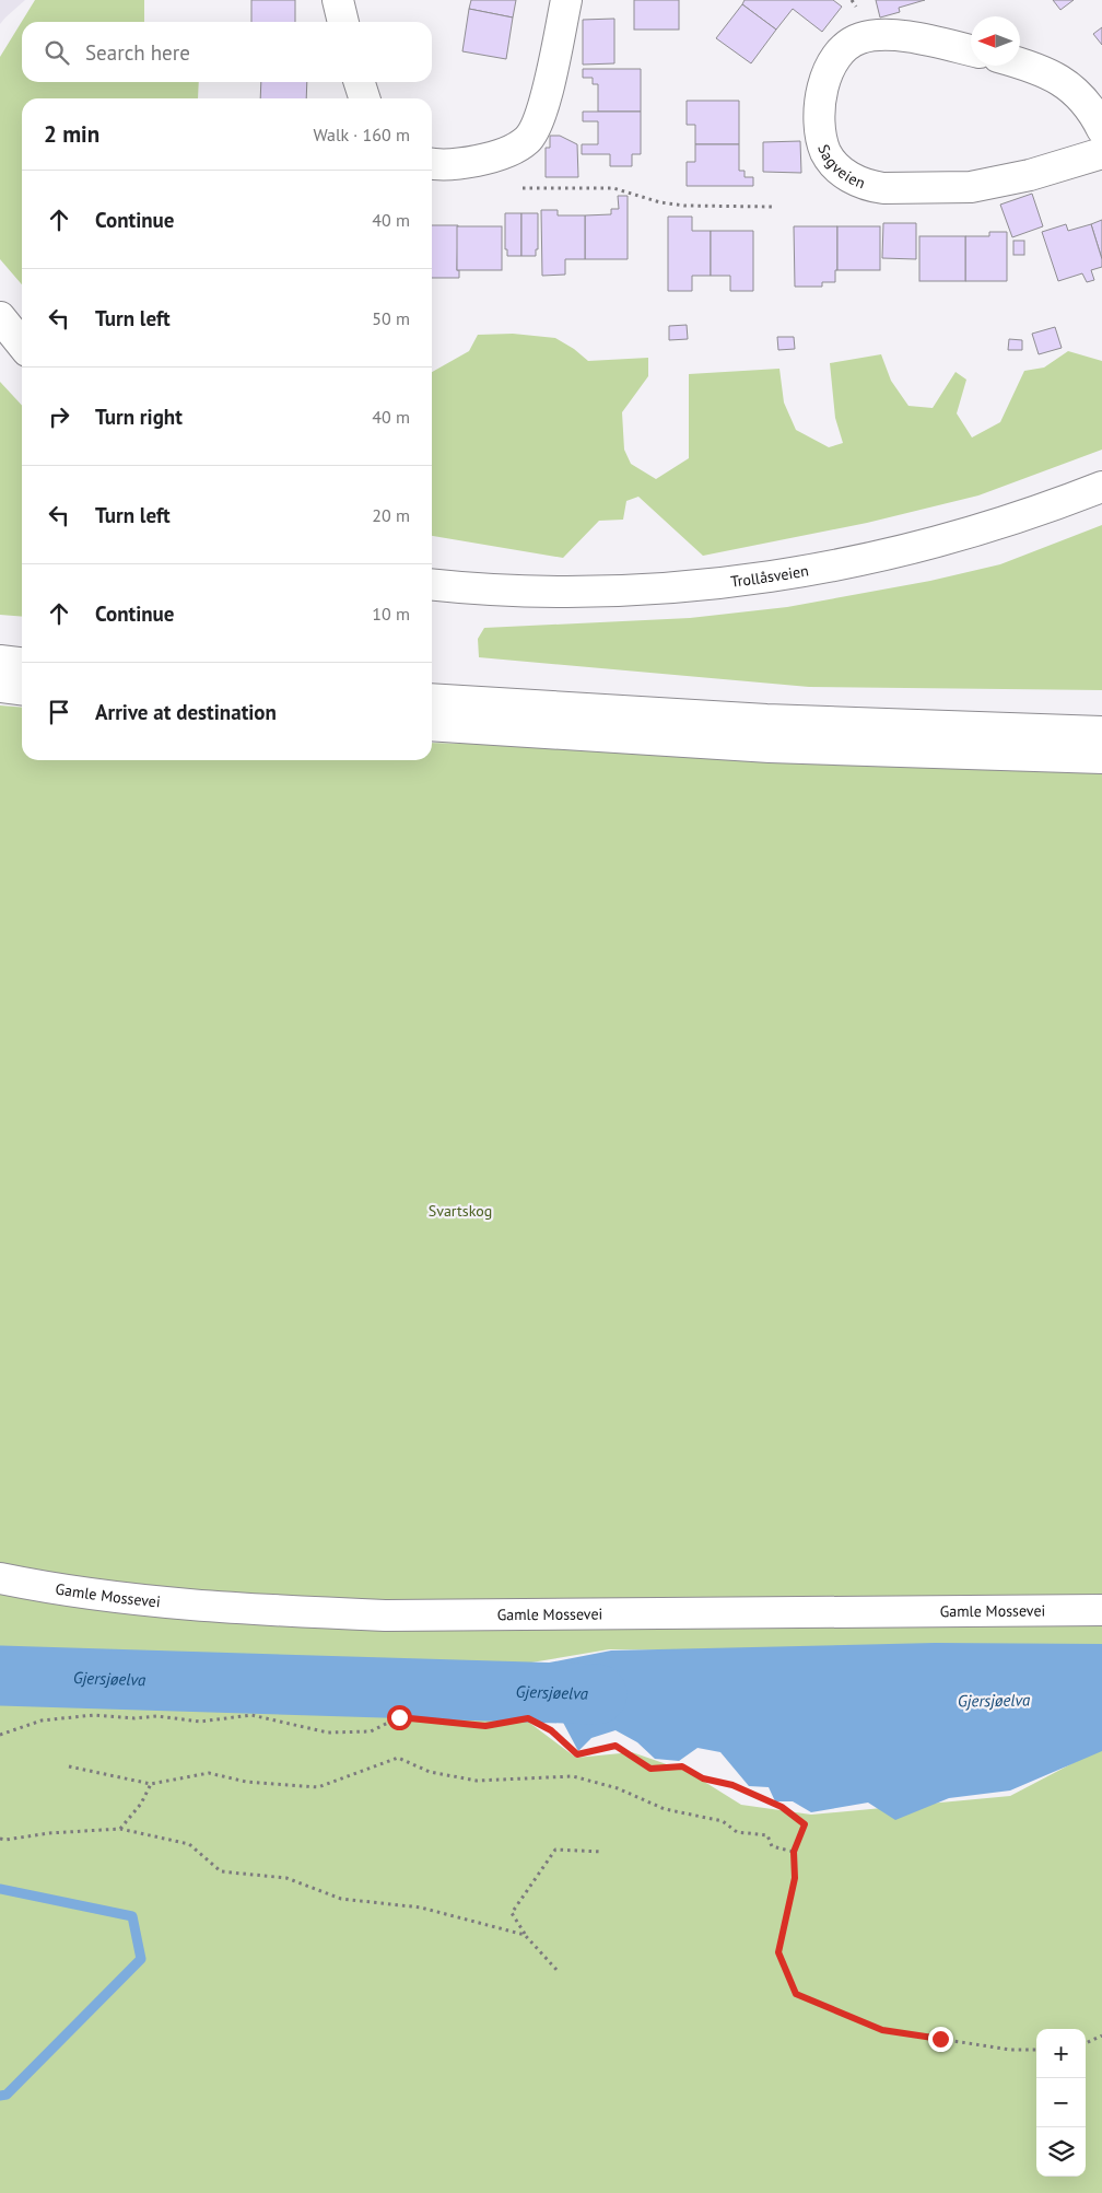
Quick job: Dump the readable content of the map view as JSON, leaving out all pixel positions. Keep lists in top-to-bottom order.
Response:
{
  "streets": {
    "main road": ["Sagveien", "Trollåsveien", "Gamle Mossevei"]
  },
  "water": ["Gjersjøelva"],
  "parks": ["Svartskog"],
  "north": "left",
  "page": {
    "search": "Search here",
    "heading": ["2 min", "Walk · 160 m"],
    "list": [
      ["Continue", "40 m"],
      ["Turn left", "50 m"],
      ["Turn right", "40 m"],
      ["Turn left", "20 m"],
      ["Continue", "10 m"],
      "Arrive at destination"
    ],
    "map_buttons": ["+", "−"]
  }
}
